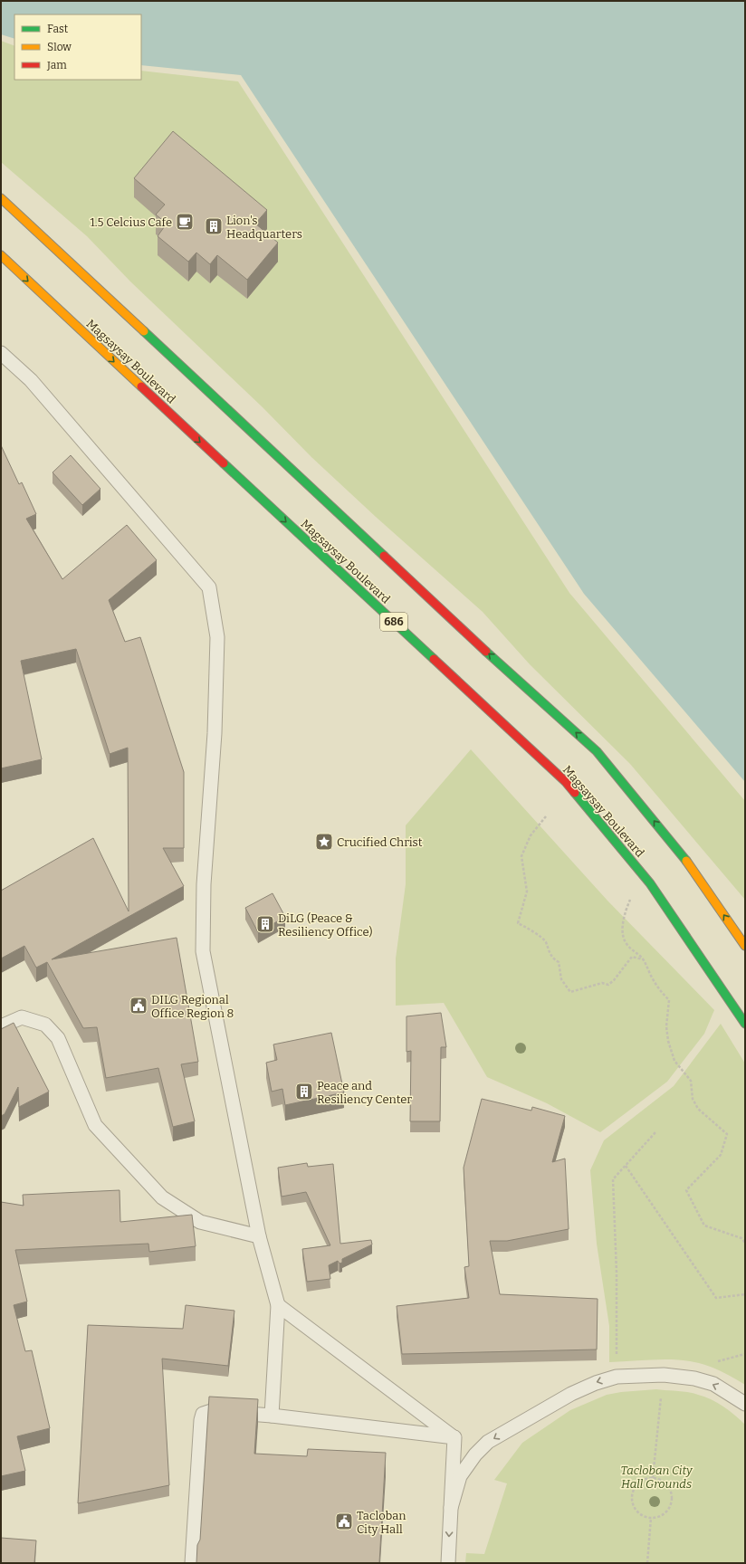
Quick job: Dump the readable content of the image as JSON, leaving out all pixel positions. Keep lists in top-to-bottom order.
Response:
{
  "streets": {
    "main road": ["Magsaysay Boulevard", "686"]
  },
  "parks": ["Tacloban City Hall Grounds"],
  "places": {
    "cafe": ["1.5 Celcius Cafe"],
    "building": ["Lion's Headquarters", "DiLG (Peace & Resiliency Office)", "Peace and Resiliency Center"],
    "place": ["Crucified Christ"],
    "public building": ["DILG Regional Office Region 8", "Tacloban City Hall"]
  },
  "legend": ["Fast", "Slow", "Jam"]
}
